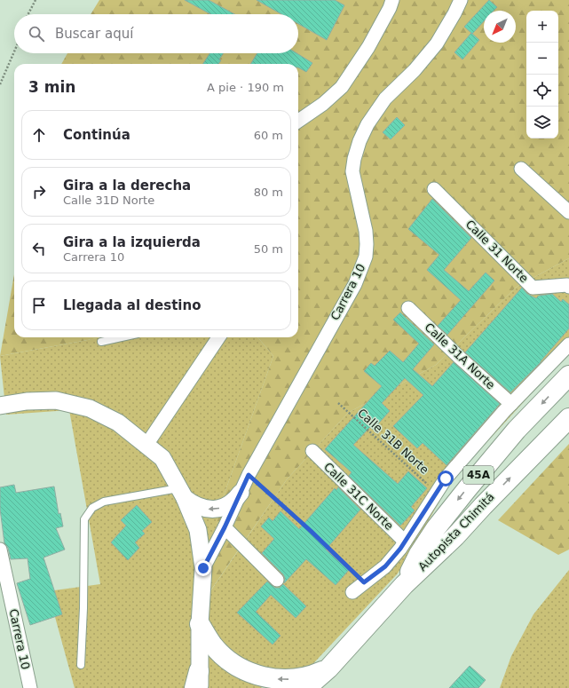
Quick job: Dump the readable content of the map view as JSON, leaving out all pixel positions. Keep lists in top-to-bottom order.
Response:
{
  "streets": {
    "highway": ["45A", "Autopista Chimitá"],
    "street": [
      "Calle 31 Norte",
      "Carrera 10",
      "Calle 31A Norte",
      "Calle 31C Norte"
    ],
    "path": ["Calle 31B Norte"]
  },
  "north": "bottom left",
  "page": {
    "map_buttons": ["+", "−"],
    "search": "Buscar aquí",
    "heading": ["3 min", "A pie · 190 m"],
    "list": [
      ["Continúa", "60 m"],
      ["Gira a la derecha", "Calle 31D Norte", "80 m"],
      ["Gira a la izquierda", "Carrera 10", "50 m"],
      "Llegada al destino"
    ]
  }
}
